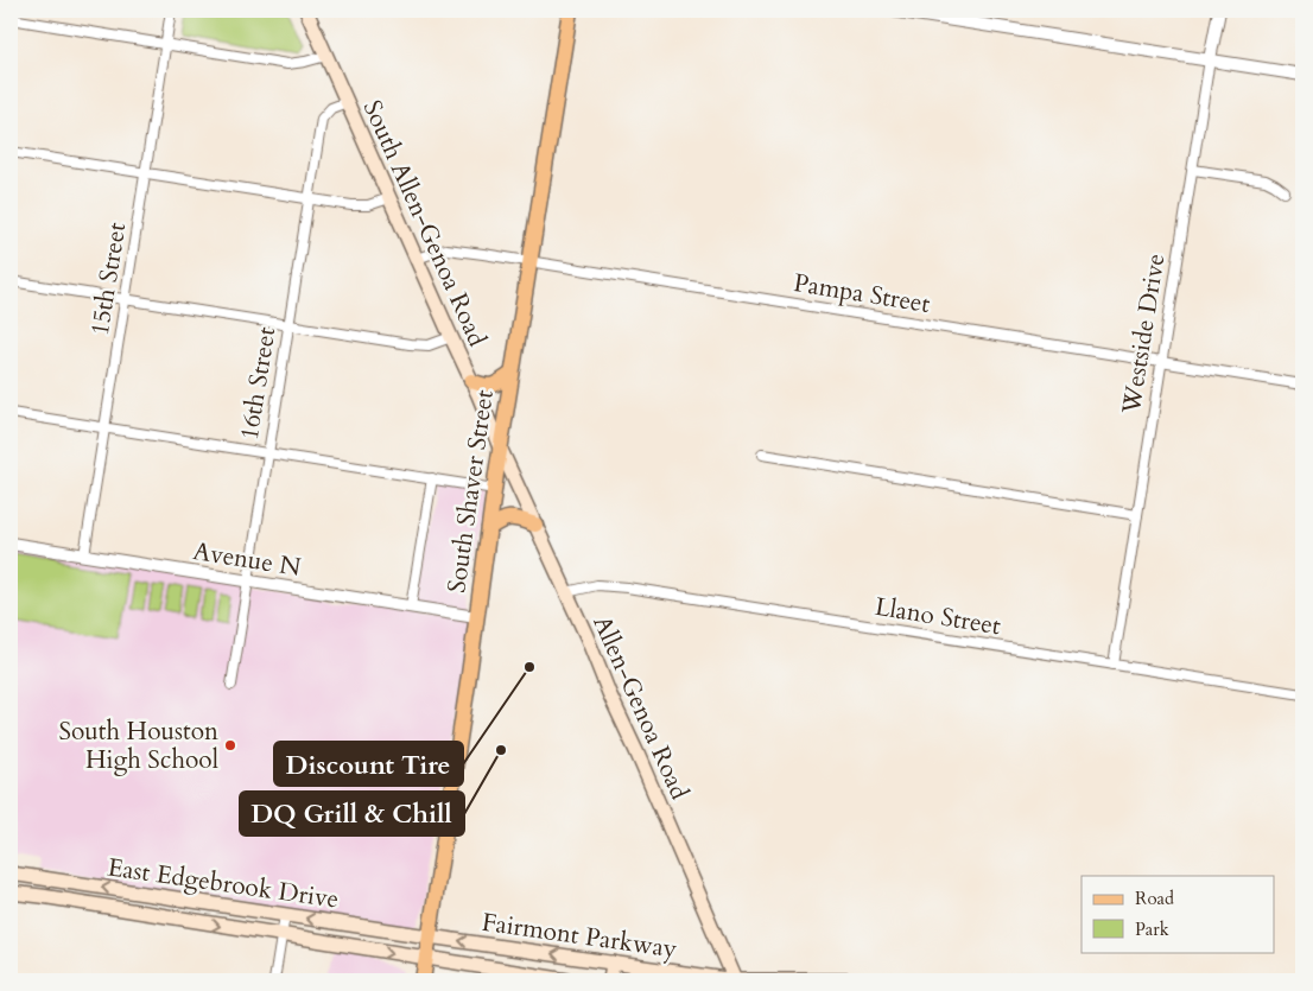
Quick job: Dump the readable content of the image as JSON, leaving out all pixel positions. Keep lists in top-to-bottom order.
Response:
{
  "streets": {
    "main road": [
      "South Allen-Genoa Road",
      "South Shaver Street",
      "Allen-Genoa Road",
      "East Edgebrook Drive",
      "Fairmont Parkway"
    ],
    "street": [
      "15th Street",
      "Pampa Street",
      "Westside Drive",
      "16th Street",
      "Avenue N",
      "Llano Street"
    ]
  },
  "crossings": [
    ["South Allen-Genoa Road", "Pampa Street"],
    ["South Allen-Genoa Road", "16th Street"],
    ["South Allen-Genoa Road", "South Shaver Street"],
    ["South Allen-Genoa Road", "Allen-Genoa Road"],
    ["15th Street", "Avenue N"],
    ["Pampa Street", "Westside Drive"],
    ["Pampa Street", "South Shaver Street"],
    ["Westside Drive", "Llano Street"],
    ["16th Street", "Avenue N"],
    ["South Shaver Street", "Avenue N"],
    ["South Shaver Street", "Allen-Genoa Road"],
    ["South Shaver Street", "East Edgebrook Drive"],
    ["South Shaver Street", "Fairmont Parkway"],
    ["Llano Street", "Allen-Genoa Road"],
    ["Allen-Genoa Road", "Fairmont Parkway"],
    ["East Edgebrook Drive", "Fairmont Parkway"]
  ],
  "places": ["Discount Tire", "South Houston High School", "DQ Grill & Chill"],
  "legend": ["Road", "Park"]
}
